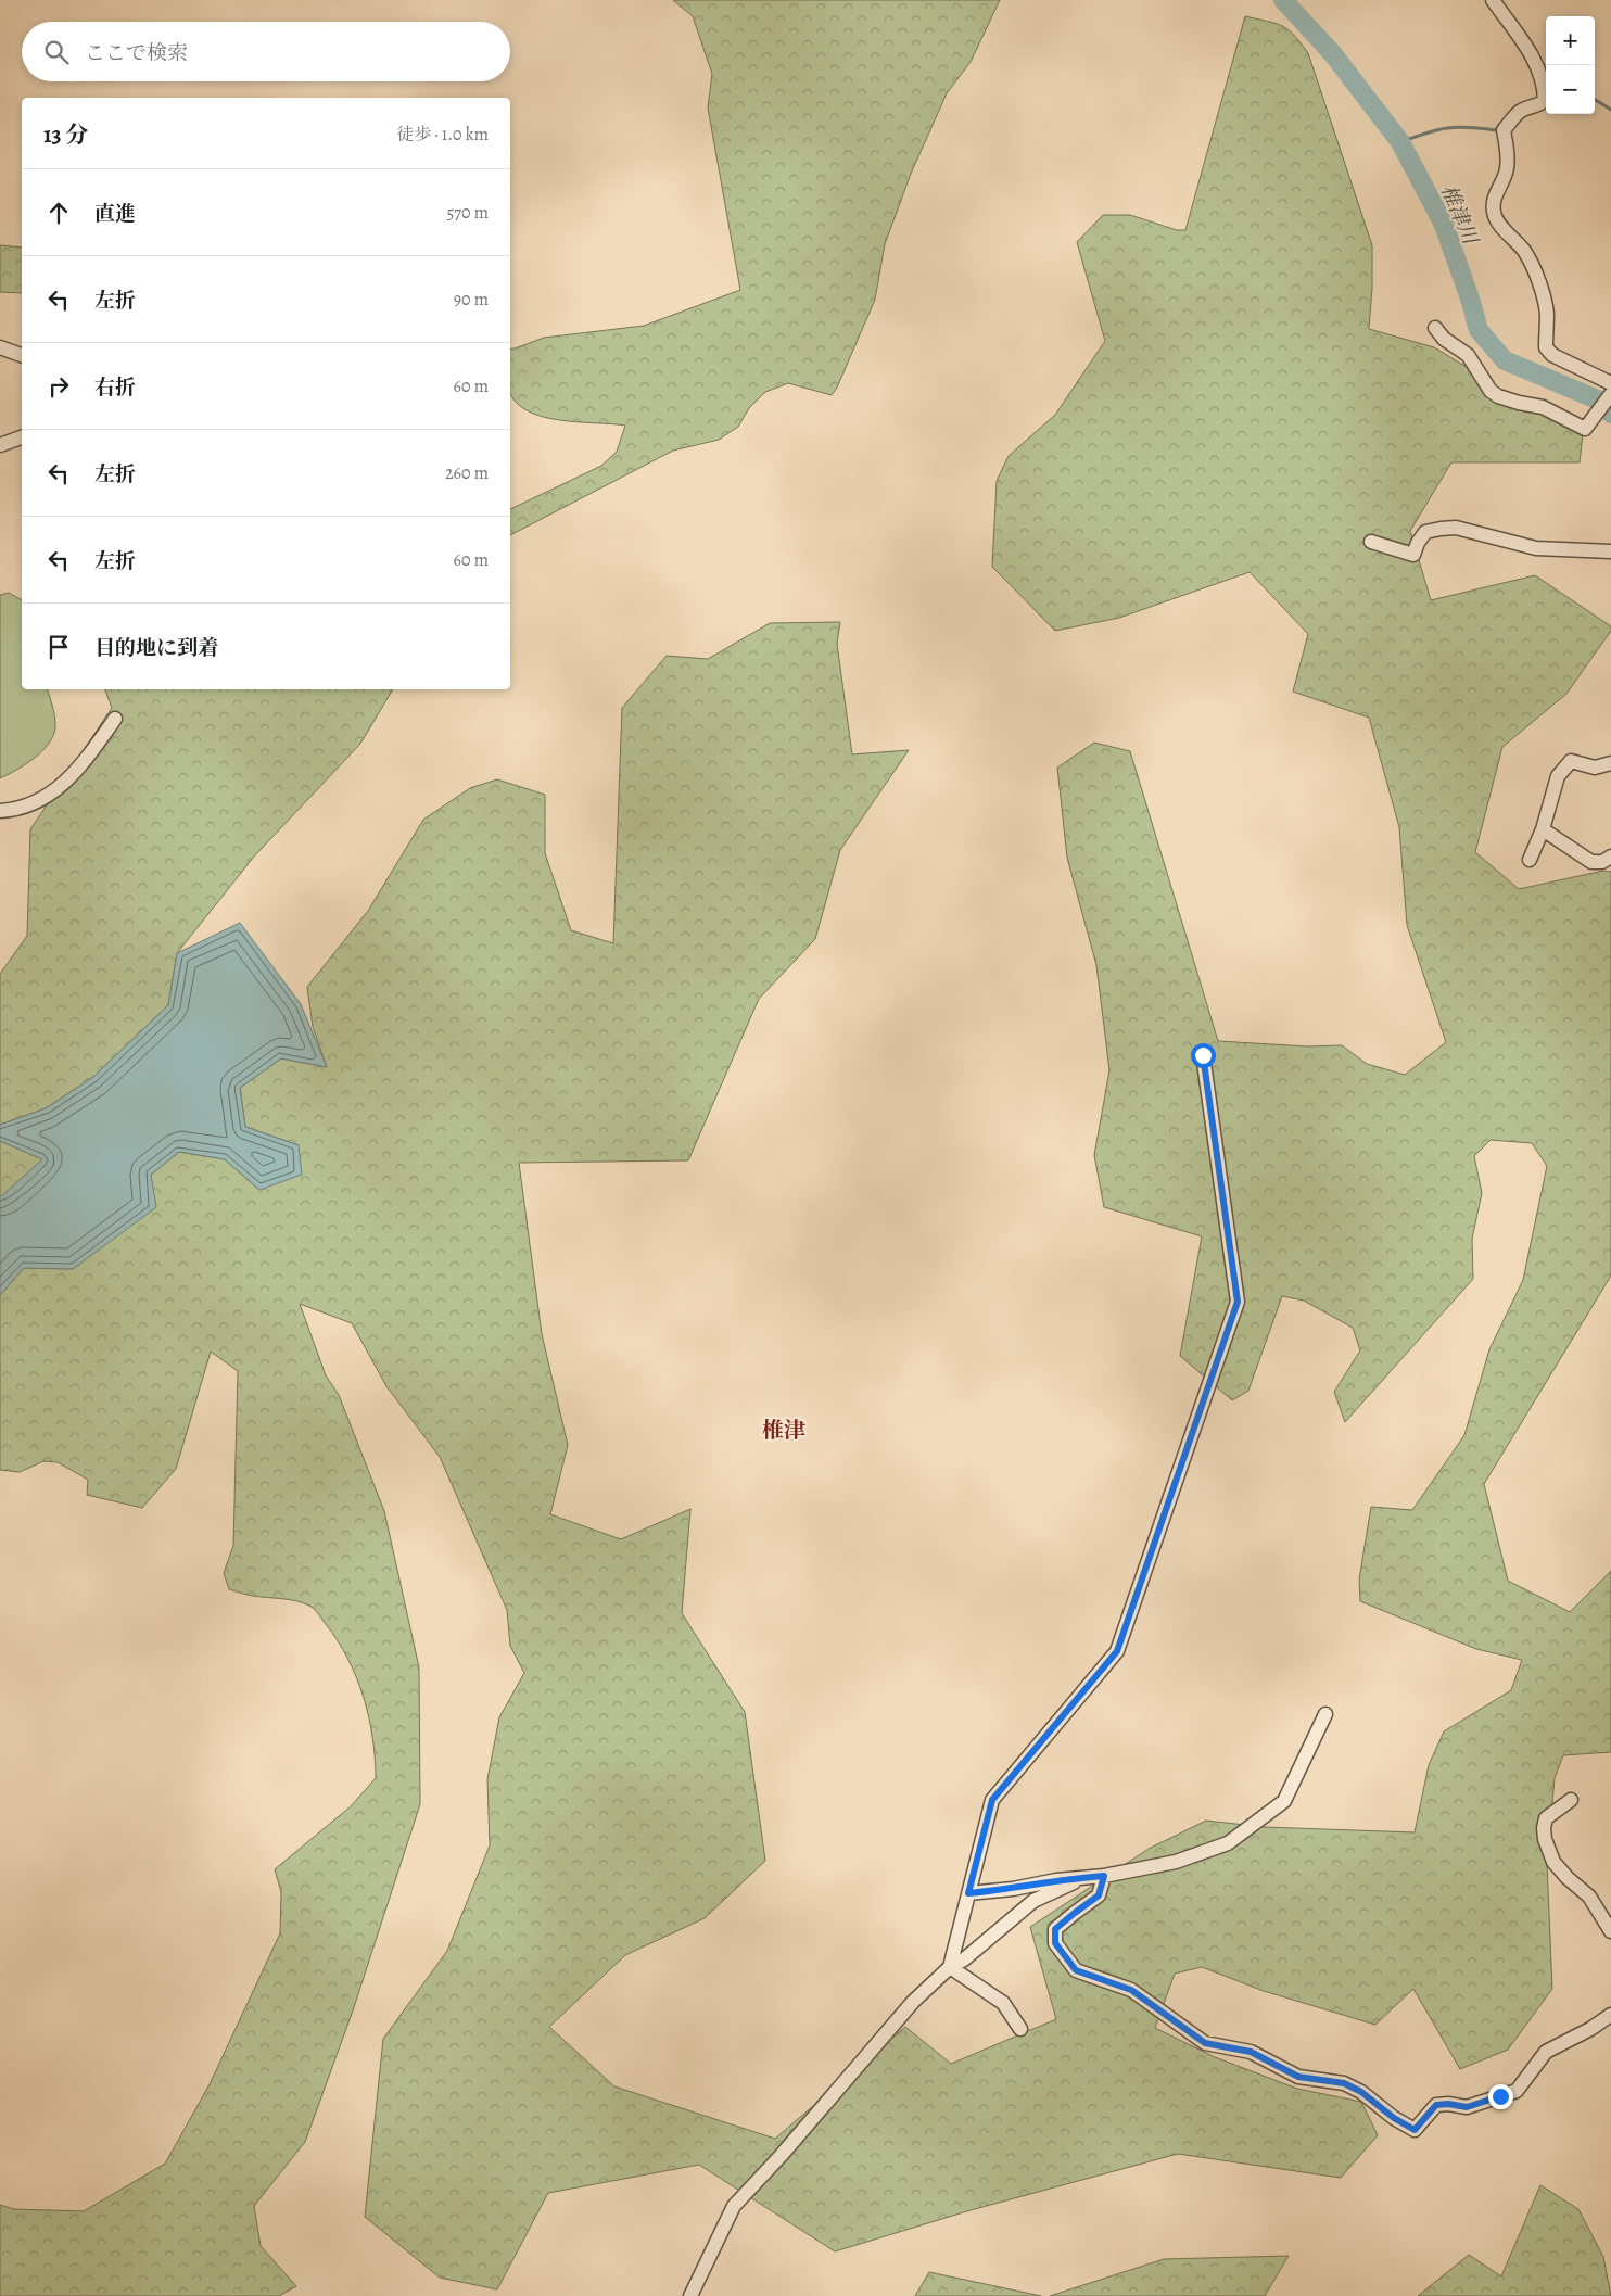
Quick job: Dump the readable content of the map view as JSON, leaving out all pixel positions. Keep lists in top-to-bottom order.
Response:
{
  "districts": ["椎津"],
  "water": ["椎津川"],
  "page": {
    "map_buttons": ["+", "−"],
    "search": "ここで検索",
    "heading": ["13 分", "徒歩 · 1.0 km"],
    "list": [
      ["直進", "570 m"],
      ["左折", "90 m"],
      ["右折", "60 m"],
      ["左折", "260 m"],
      ["左折", "60 m"],
      "目的地に到着"
    ]
  }
}
